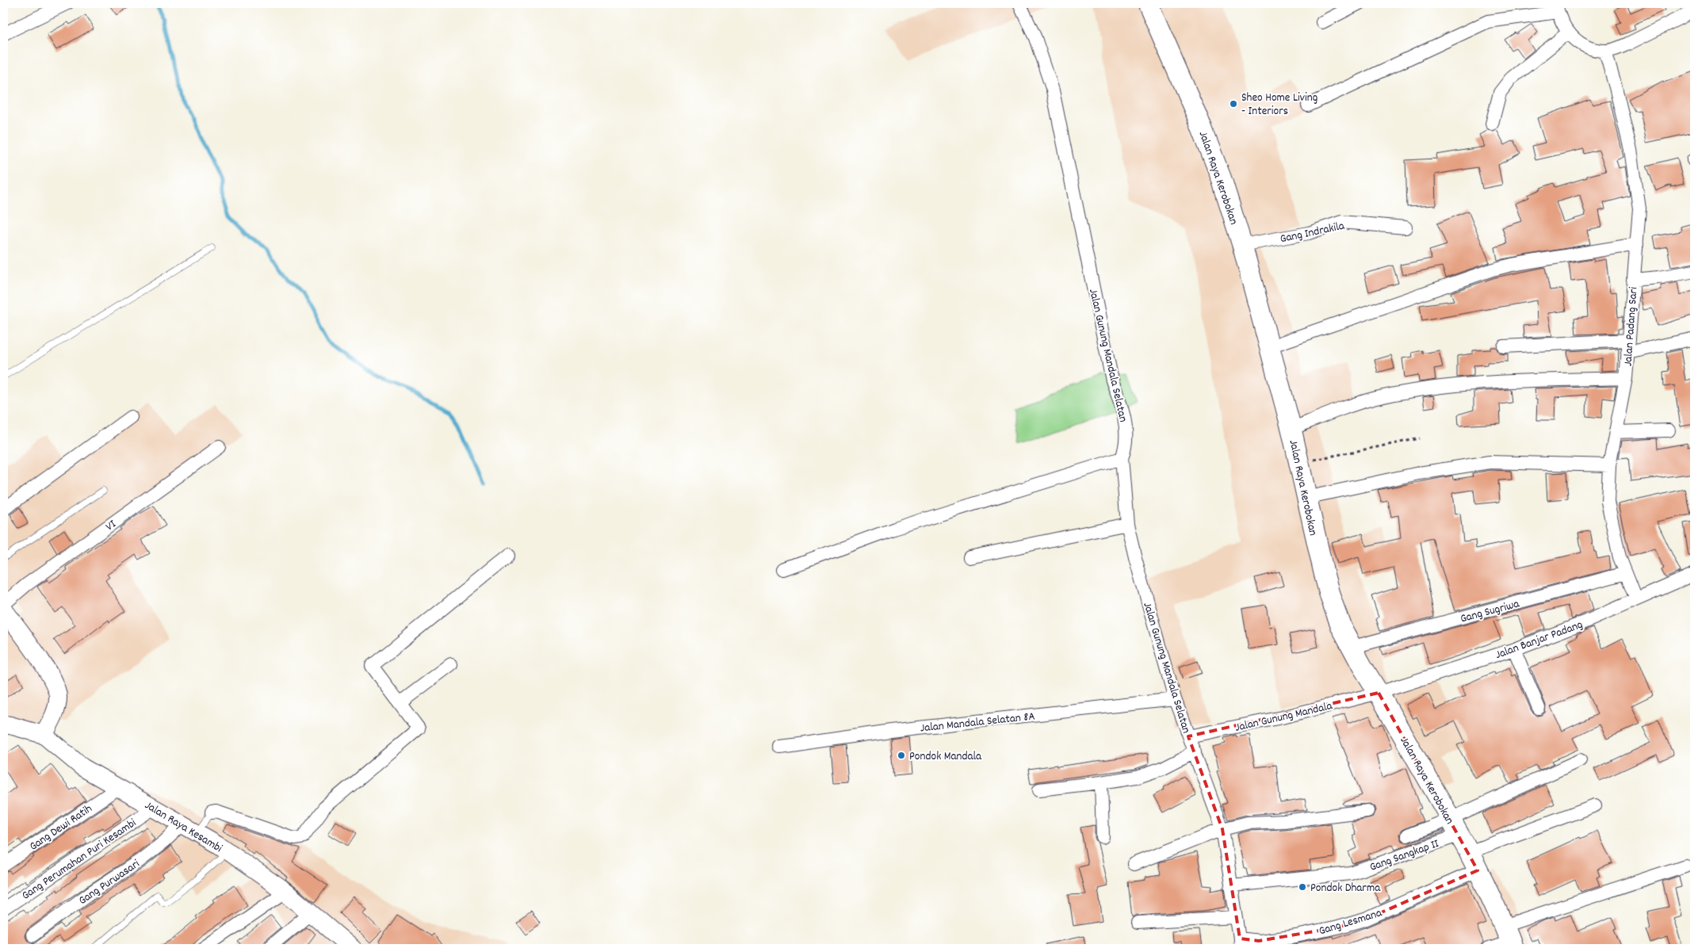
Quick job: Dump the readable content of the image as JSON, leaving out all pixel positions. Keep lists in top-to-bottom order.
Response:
{
  "streets": {
    "main road": ["Jalan Raya Kerobokan"],
    "street": [
      "Gang Indrakila",
      "Jalan Padang Sari",
      "Jalan Gunung Mandala Selatan",
      "VI",
      "Gang Sugriwa",
      "Jalan Banjar Padang",
      "Jalan Gunung Mandala",
      "Jalan Mandala Selatan 8A",
      "Jalan Raya Kesambi",
      "Gang Dewi Ratih",
      "Gang Sangkap II",
      "Gang Perumahan Puri Kesambi",
      "Gang Purwasari",
      "Gang Lesmana"
    ]
  },
  "crossings": [
    ["Jalan Raya Kerobokan", "Gang Indrakila"],
    ["Jalan Raya Kerobokan", "Jalan Banjar Padang"],
    ["Jalan Raya Kerobokan", "Jalan Gunung Mandala"],
    ["Jalan Raya Kerobokan", "Gang Sangkap II"],
    ["Jalan Raya Kerobokan", "Gang Lesmana"],
    ["Jalan Padang Sari", "Jalan Banjar Padang"],
    ["Jalan Gunung Mandala Selatan", "Jalan Gunung Mandala"],
    ["Jalan Gunung Mandala Selatan", "Jalan Mandala Selatan 8A"],
    ["Jalan Gunung Mandala Selatan", "Gang Sangkap II"],
    ["Jalan Gunung Mandala Selatan", "Gang Lesmana"],
    ["Jalan Banjar Padang", "Jalan Gunung Mandala"],
    ["Jalan Raya Kesambi", "Gang Dewi Ratih"],
    ["Jalan Raya Kesambi", "Gang Perumahan Puri Kesambi"],
    ["Jalan Raya Kesambi", "Gang Purwasari"]
  ],
  "places": ["Sheo Home Living - Interiors", "Pondok Mandala", "Pondok Dharma"]
}
